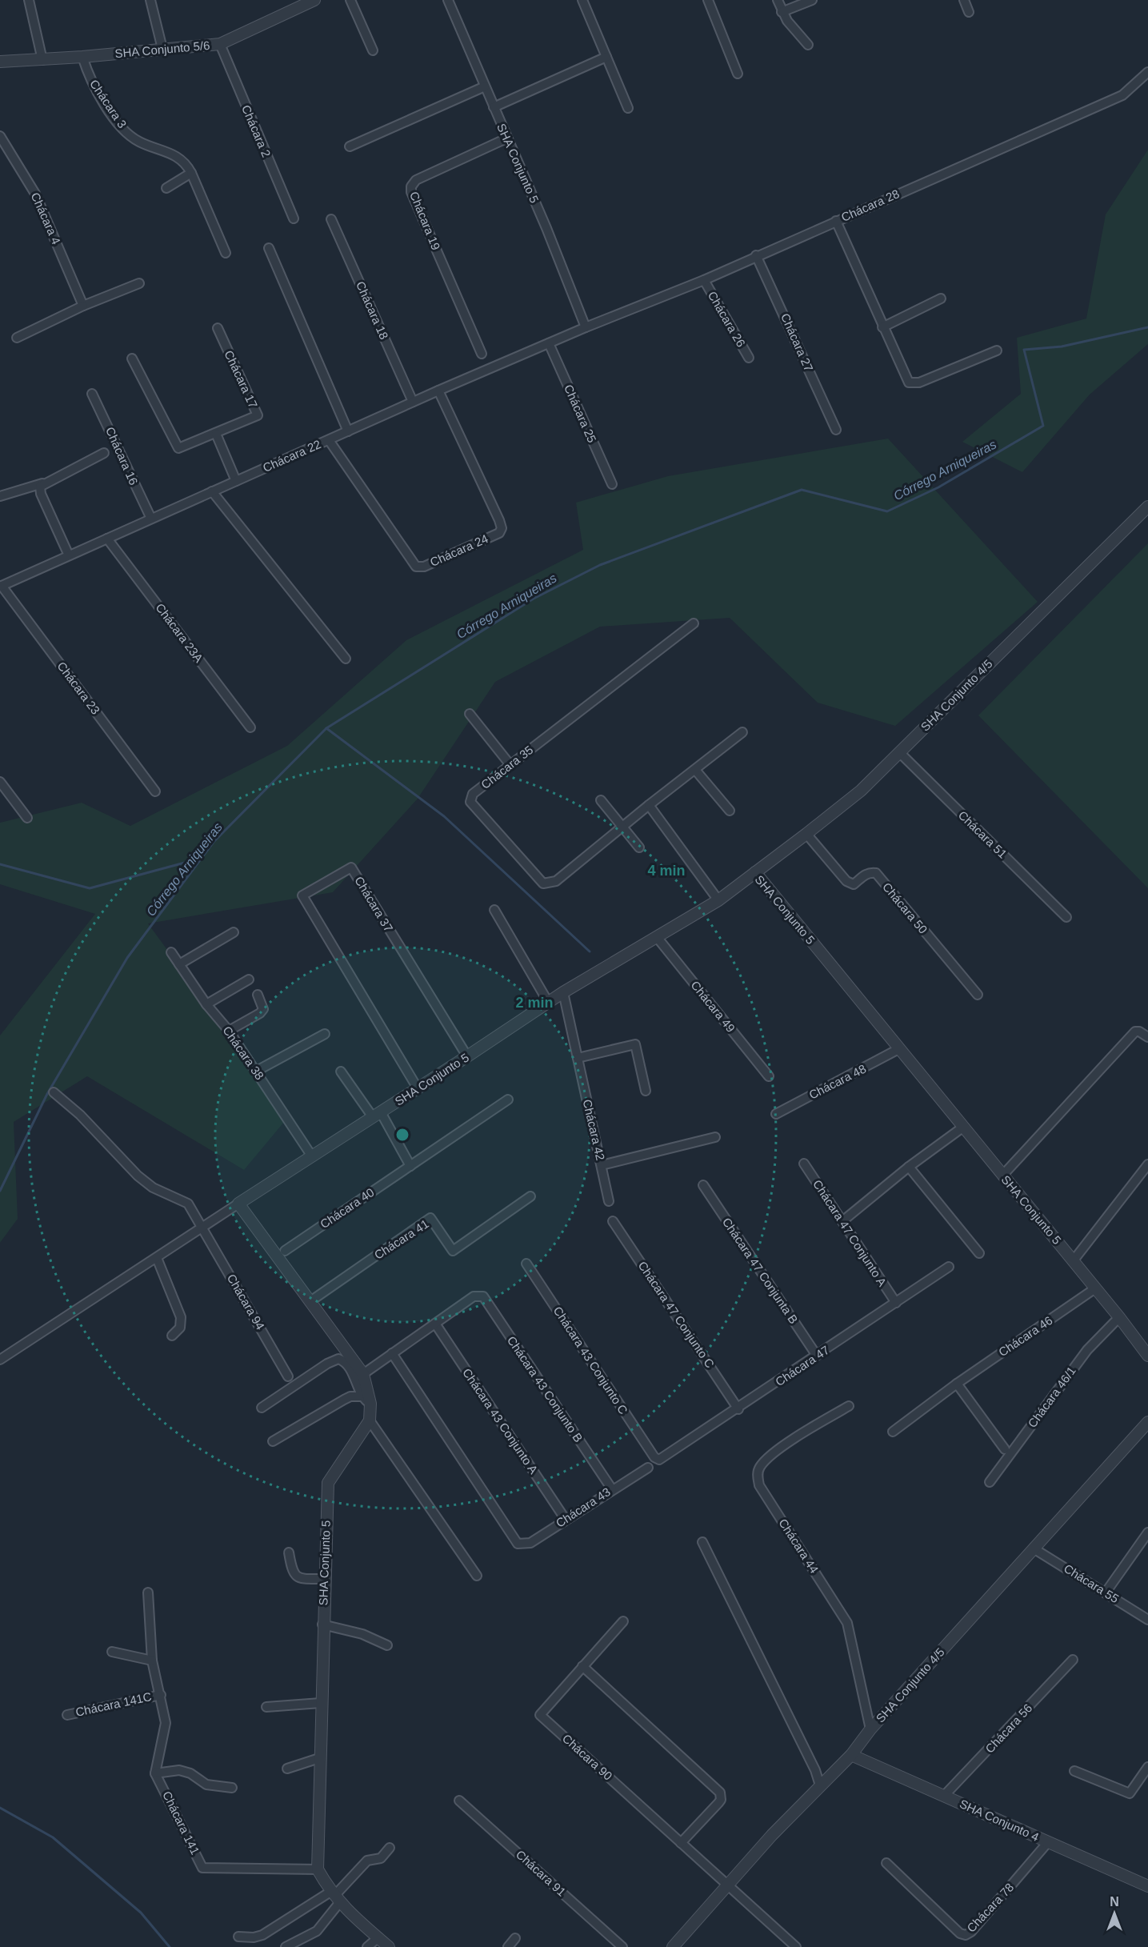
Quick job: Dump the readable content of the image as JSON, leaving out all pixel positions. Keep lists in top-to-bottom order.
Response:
{
  "streets": {
    "street": [
      "SHA Conjunto 5/6",
      "Chácara 3",
      "Chácara 2",
      "SHA Conjunto 5",
      "Chácara 28",
      "Chácara 4",
      "Chácara 19",
      "Chácara 18",
      "Chácara 26",
      "Chácara 27",
      "Chácara 17",
      "Chácara 25",
      "Chácara 16",
      "Chácara 22",
      "Chácara 24",
      "Chácara 23A",
      "Chácara 23",
      "SHA Conjunto 4/5",
      "Chácara 35",
      "Chácara 51",
      "Chácara 37",
      "Chácara 50",
      "Chácara 49",
      "Chácara 38",
      "Chácara 48",
      "Chácara 42",
      "Chácara 40",
      "Chácara 47 Conjunto A",
      "Chácara 41",
      "Chácara 47 Conjunta B",
      "Chácara 94",
      "Chácara 47 Conjunto C",
      "Chácara 46",
      "Chácara 43 Conjunto C",
      "Chácara 47",
      "Chácara 43 Conjunto B",
      "Chácara 46/1",
      "Chácara 43 Conjunto A",
      "Chácara 43",
      "Chácara 44",
      "Chácara 55",
      "Chácara 141C",
      "Chácara 56",
      "Chácara 90",
      "SHA Conjunto 4",
      "Chácara 141",
      "Chácara 91",
      "Chácara 78"
    ]
  },
  "crossings": [
    ["SHA Conjunto 5/6", "Chácara 3"],
    ["SHA Conjunto 5/6", "Chácara 2"],
    ["SHA Conjunto 5", "Chácara 28"],
    ["SHA Conjunto 5", "Chácara 19"],
    ["SHA Conjunto 5", "Chácara 22"],
    ["SHA Conjunto 5", "SHA Conjunto 4/5"],
    ["SHA Conjunto 5", "Chácara 37"],
    ["SHA Conjunto 5", "Chácara 49"],
    ["SHA Conjunto 5", "Chácara 38"],
    ["SHA Conjunto 5", "Chácara 48"],
    ["SHA Conjunto 5", "Chácara 42"],
    ["SHA Conjunto 5", "Chácara 94"],
    ["SHA Conjunto 5", "Chácara 46"],
    ["SHA Conjunto 5", "Chácara 46/1"],
    ["SHA Conjunto 5", "Chácara 141"],
    ["Chácara 28", "Chácara 26"],
    ["Chácara 28", "Chácara 27"],
    ["Chácara 28", "Chácara 22"],
    ["Chácara 18", "Chácara 22"],
    ["Chácara 25", "Chácara 22"],
    ["Chácara 16", "Chácara 22"],
    ["Chácara 22", "Chácara 24"],
    ["Chácara 22", "Chácara 23A"],
    ["Chácara 22", "Chácara 23"],
    ["SHA Conjunto 4/5", "Chácara 51"],
    ["SHA Conjunto 4/5", "Chácara 50"],
    ["SHA Conjunto 4/5", "Chácara 44"],
    ["SHA Conjunto 4/5", "Chácara 55"],
    ["SHA Conjunto 4/5", "Chácara 90"],
    ["SHA Conjunto 4/5", "SHA Conjunto 4"],
    ["Chácara 47 Conjunto A", "Chácara 47"],
    ["Chácara 47 Conjunta B", "Chácara 47"],
    ["Chácara 47 Conjunto C", "Chácara 47"],
    ["Chácara 43 Conjunto C", "Chácara 47"],
    ["Chácara 43 Conjunto B", "Chácara 43 Conjunto A"],
    ["Chácara 43 Conjunto B", "Chácara 43"],
    ["Chácara 43 Conjunto A", "Chácara 43"],
    ["Chácara 56", "SHA Conjunto 4"],
    ["SHA Conjunto 4", "Chácara 78"]
  ],
  "water": ["Córrego Arniqueiras"],
  "north": "top",
  "rings": ["4 min", "2 min"]
}
